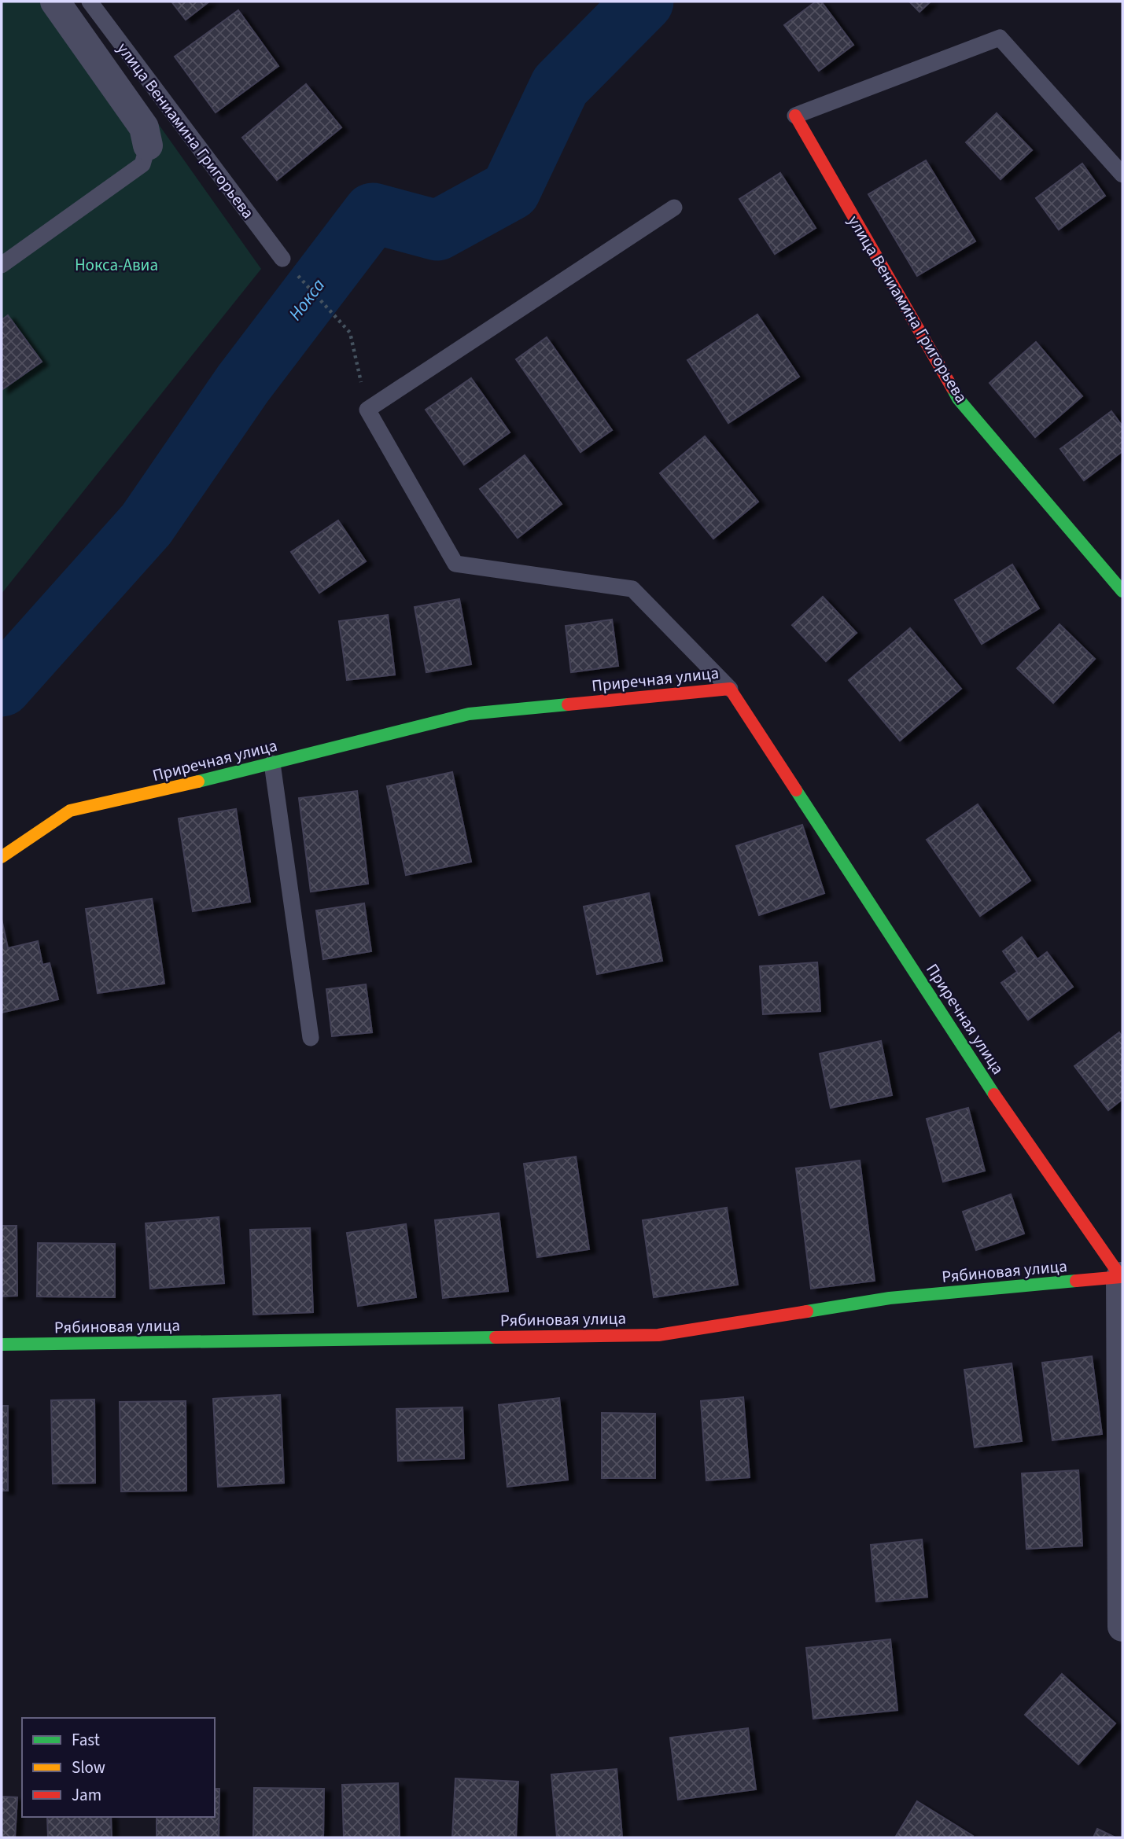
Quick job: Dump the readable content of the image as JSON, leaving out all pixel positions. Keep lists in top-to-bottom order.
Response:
{
  "streets": {
    "street": ["улица Вениамина Григорьева", "Приречная улица", "Рябиновая улица"]
  },
  "crossings": [
    ["Приречная улица", "Рябиновая улица"]
  ],
  "water": ["Нокса"],
  "parks": ["Нокса-Авиа"],
  "legend": ["Fast", "Slow", "Jam"]
}
